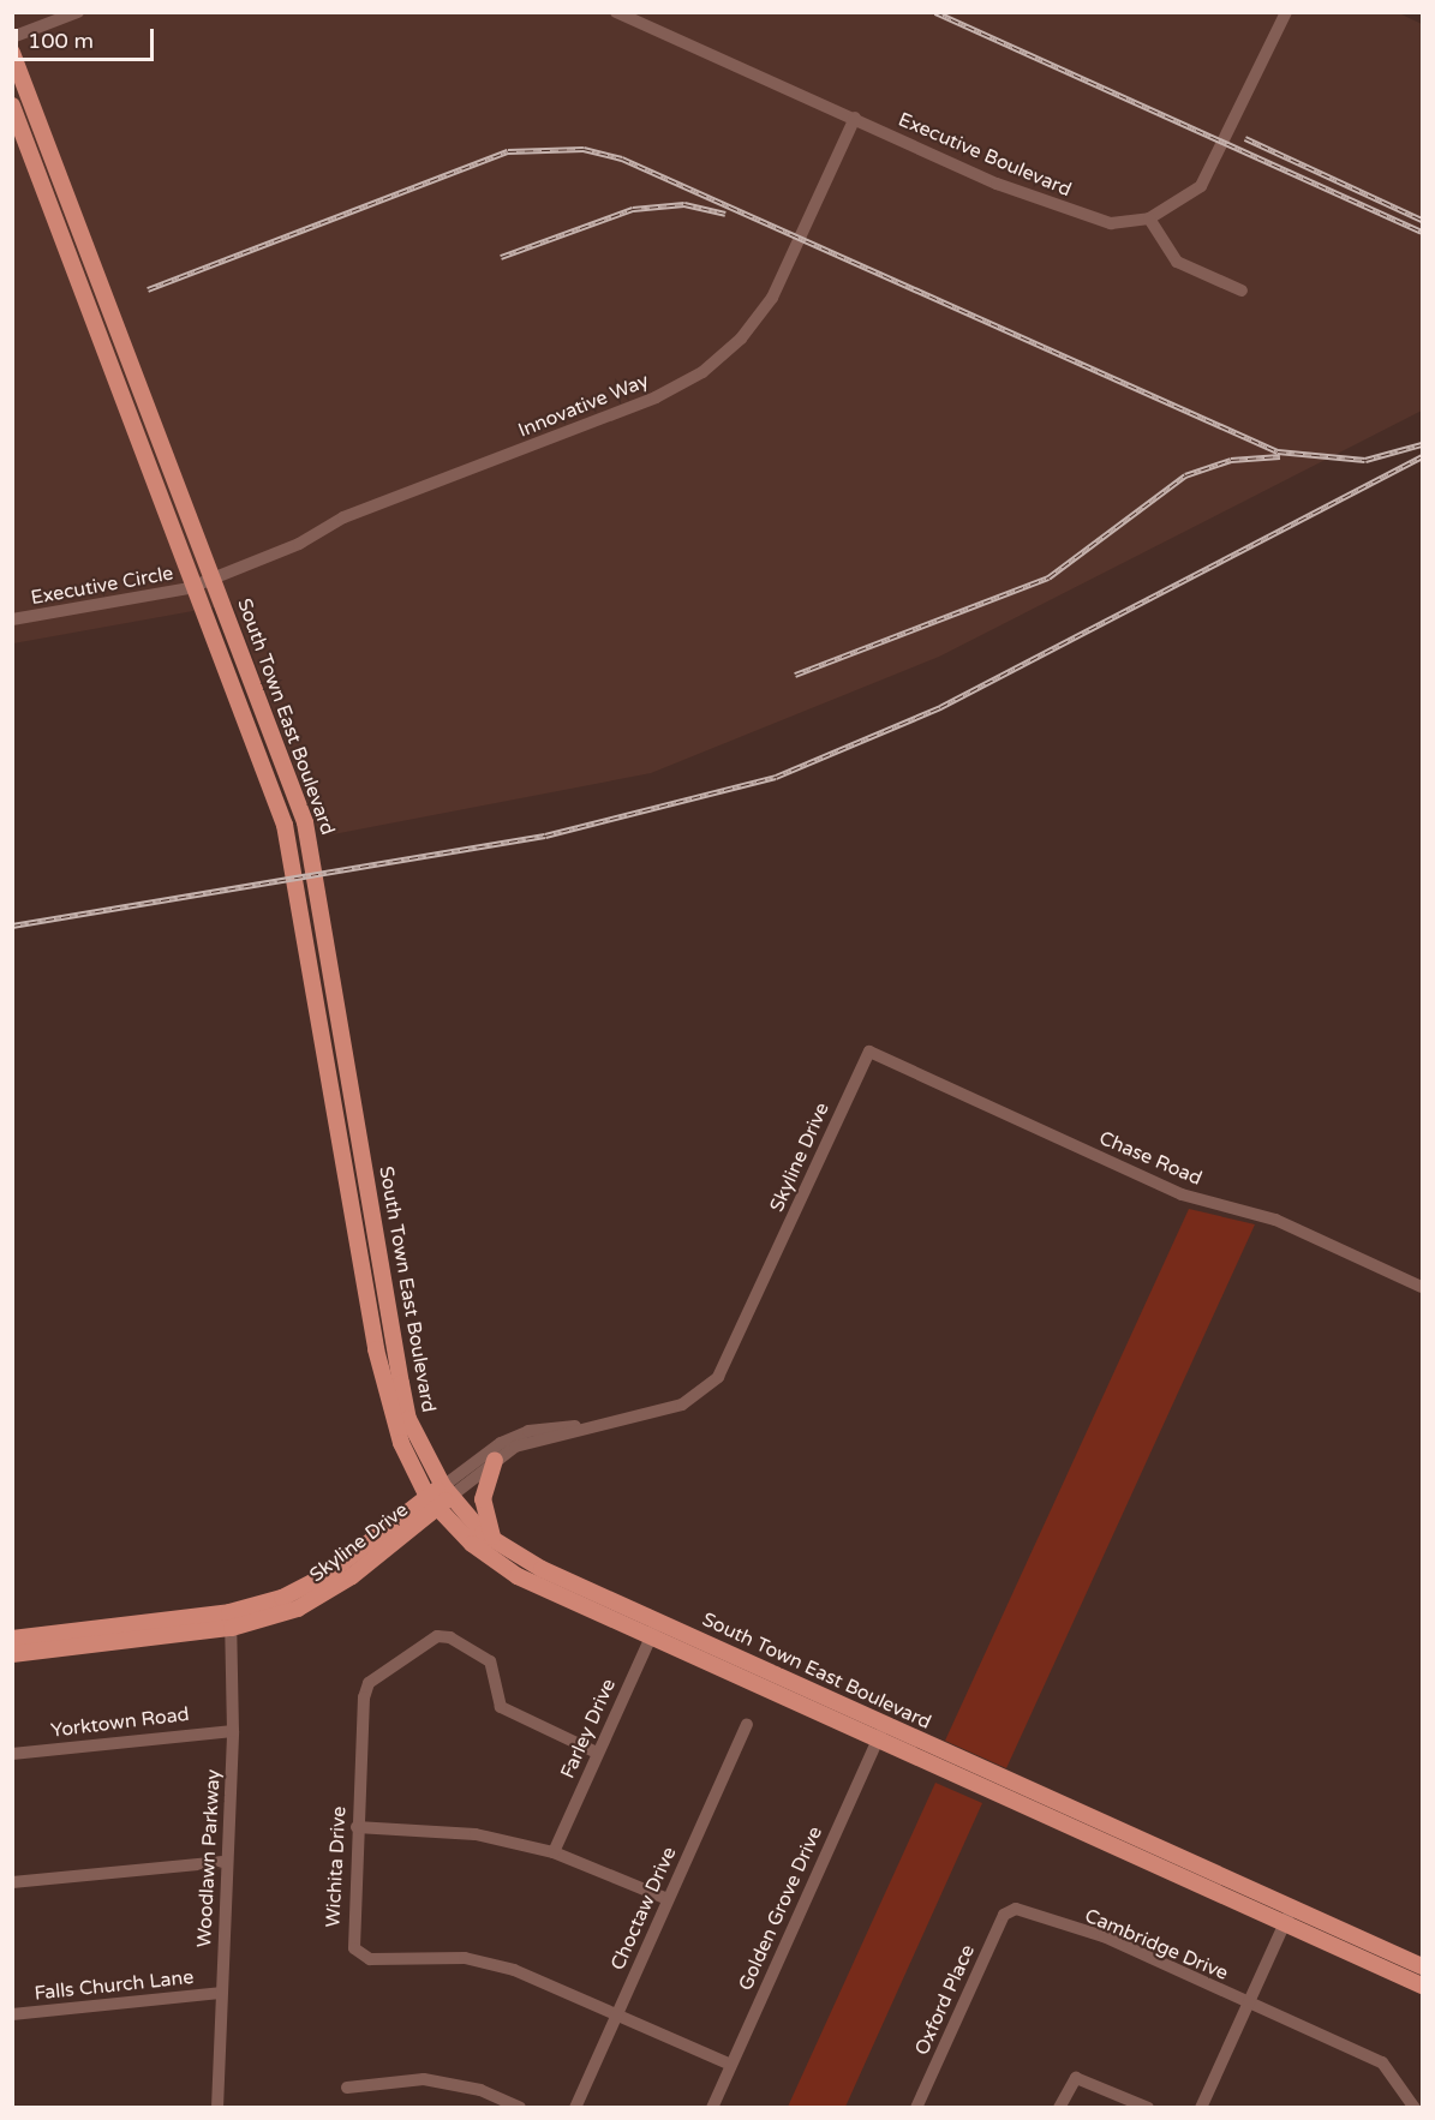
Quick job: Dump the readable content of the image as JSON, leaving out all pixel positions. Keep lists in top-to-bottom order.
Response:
{
  "streets": {
    "main road": ["South Town East Boulevard", "Skyline Drive"],
    "street": [
      "Executive Boulevard",
      "Innovative Way",
      "Executive Circle",
      "Chase Road",
      "Yorktown Road",
      "Farley Drive",
      "Woodlawn Parkway",
      "Wichita Drive",
      "Choctaw Drive",
      "Golden Grove Drive",
      "Cambridge Drive",
      "Falls Church Lane",
      "Oxford Place"
    ]
  },
  "crossings": [
    ["Executive Boulevard", "Innovative Way"],
    ["Innovative Way", "Executive Circle"],
    ["Innovative Way", "South Town East Boulevard"],
    ["Executive Circle", "South Town East Boulevard"],
    ["South Town East Boulevard", "Skyline Drive"],
    ["South Town East Boulevard", "Farley Drive"],
    ["South Town East Boulevard", "Golden Grove Drive"],
    ["Skyline Drive", "Chase Road"],
    ["Skyline Drive", "Woodlawn Parkway"],
    ["Yorktown Road", "Woodlawn Parkway"],
    ["Farley Drive", "Wichita Drive"],
    ["Woodlawn Parkway", "Falls Church Lane"],
    ["Wichita Drive", "Choctaw Drive"],
    ["Wichita Drive", "Golden Grove Drive"],
    ["Cambridge Drive", "Oxford Place"]
  ],
  "scale_bar": "100 m"
}
